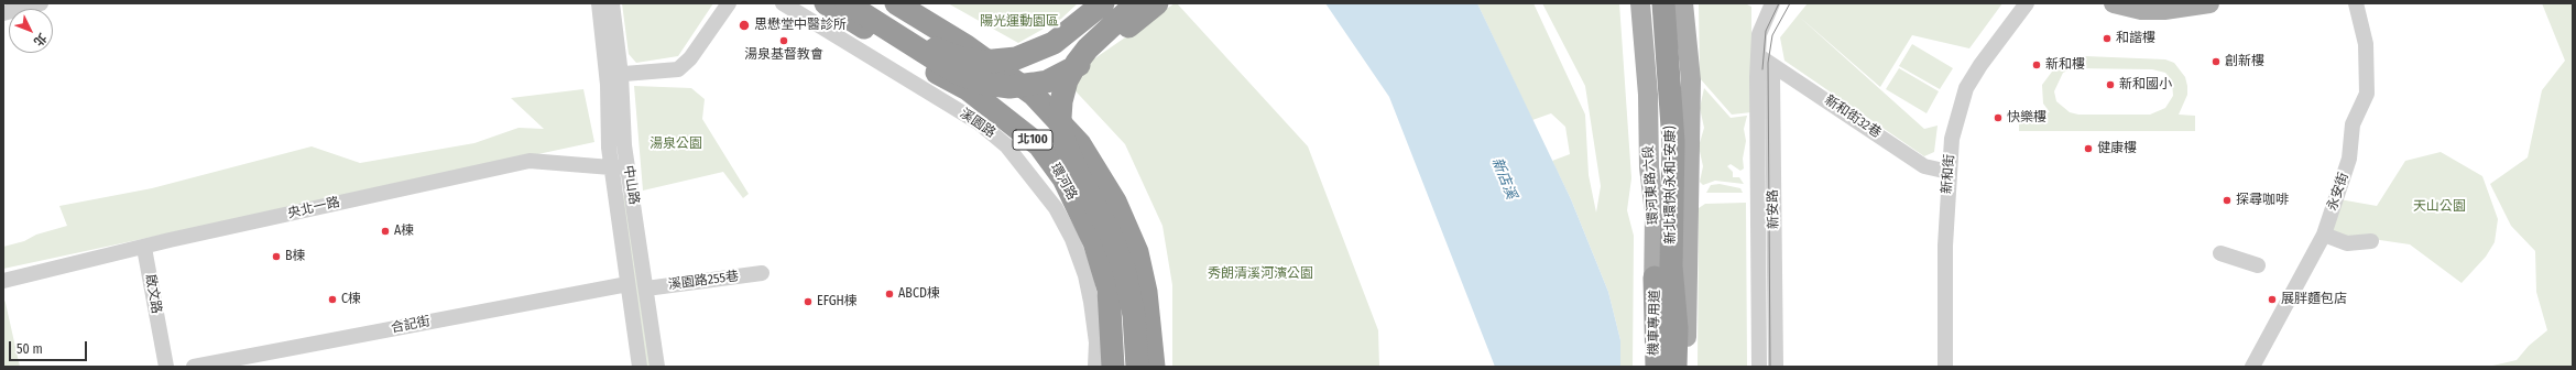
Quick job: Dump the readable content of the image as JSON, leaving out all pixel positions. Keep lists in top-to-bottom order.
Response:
{
  "streets": {
    "highway": ["北100", "環河路"],
    "main road": ["環河東路六段"],
    "street": [
      "新和街32巷",
      "溪園路",
      "新和街",
      "中山路",
      "永安街",
      "央北一路",
      "新安路",
      "溪園路255巷",
      "啟文路",
      "合記街"
    ]
  },
  "crossings": [
    ["新和街32巷", "新和街"],
    ["新和街32巷", "新安路"],
    ["中山路", "央北一路"],
    ["中山路", "溪園路255巷"],
    ["中山路", "合記街"],
    ["央北一路", "啟文路"]
  ],
  "water": ["新店溪"],
  "parks": [
    "陽光運動園區",
    "湯泉公園",
    "天山公園",
    "秀朗清溪河濱公園"
  ],
  "places": [
    "思懋堂中醫診所",
    "和諧樓",
    "湯泉基督教會",
    "創新樓",
    "新和樓",
    "新和國小",
    "快樂樓",
    "健康樓",
    "探尋咖啡",
    "A棟",
    "B棟",
    "ABCD棟",
    "C棟",
    "展胖麵包店",
    "EFGH棟"
  ],
  "scale_bar": "50 m",
  "north": "bottom right"
}
